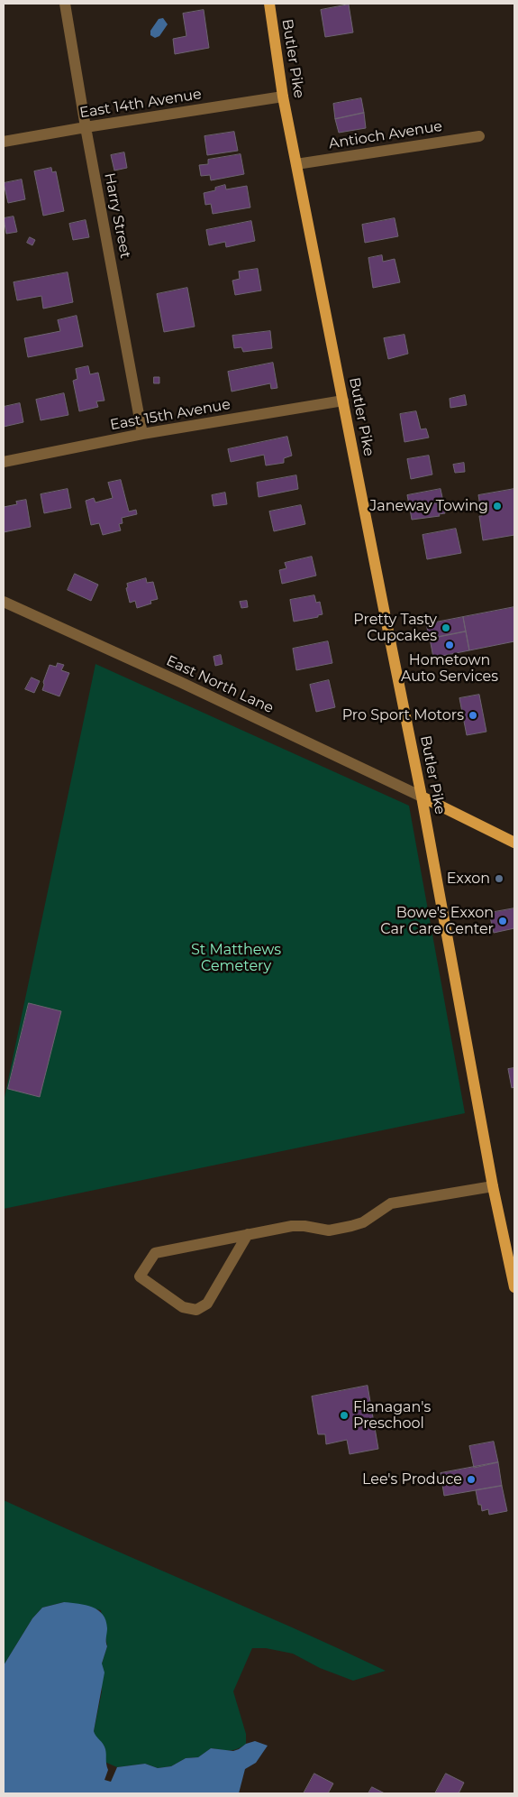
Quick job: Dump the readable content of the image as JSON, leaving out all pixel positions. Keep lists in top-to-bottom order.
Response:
{
  "streets": {
    "main road": ["Butler Pike"],
    "street": [
      "East 14th Avenue",
      "Antioch Avenue",
      "Harry Street",
      "East 15th Avenue",
      "East North Lane"
    ]
  },
  "crossings": [
    ["Butler Pike", "East 14th Avenue"],
    ["Butler Pike", "Antioch Avenue"],
    ["Butler Pike", "East 15th Avenue"],
    ["Butler Pike", "East North Lane"],
    ["East 14th Avenue", "Harry Street"],
    ["Harry Street", "East 15th Avenue"]
  ],
  "parks": ["St Matthews Cemetery"],
  "places": [
    "Janeway Towing",
    "Pretty Tasty Cupcakes",
    "Hometown Auto Services",
    "Pro Sport Motors",
    "Exxon",
    "Bowe's Exxon Car Care Center",
    "Flanagan's Preschool",
    "Lee's Produce"
  ]
}
